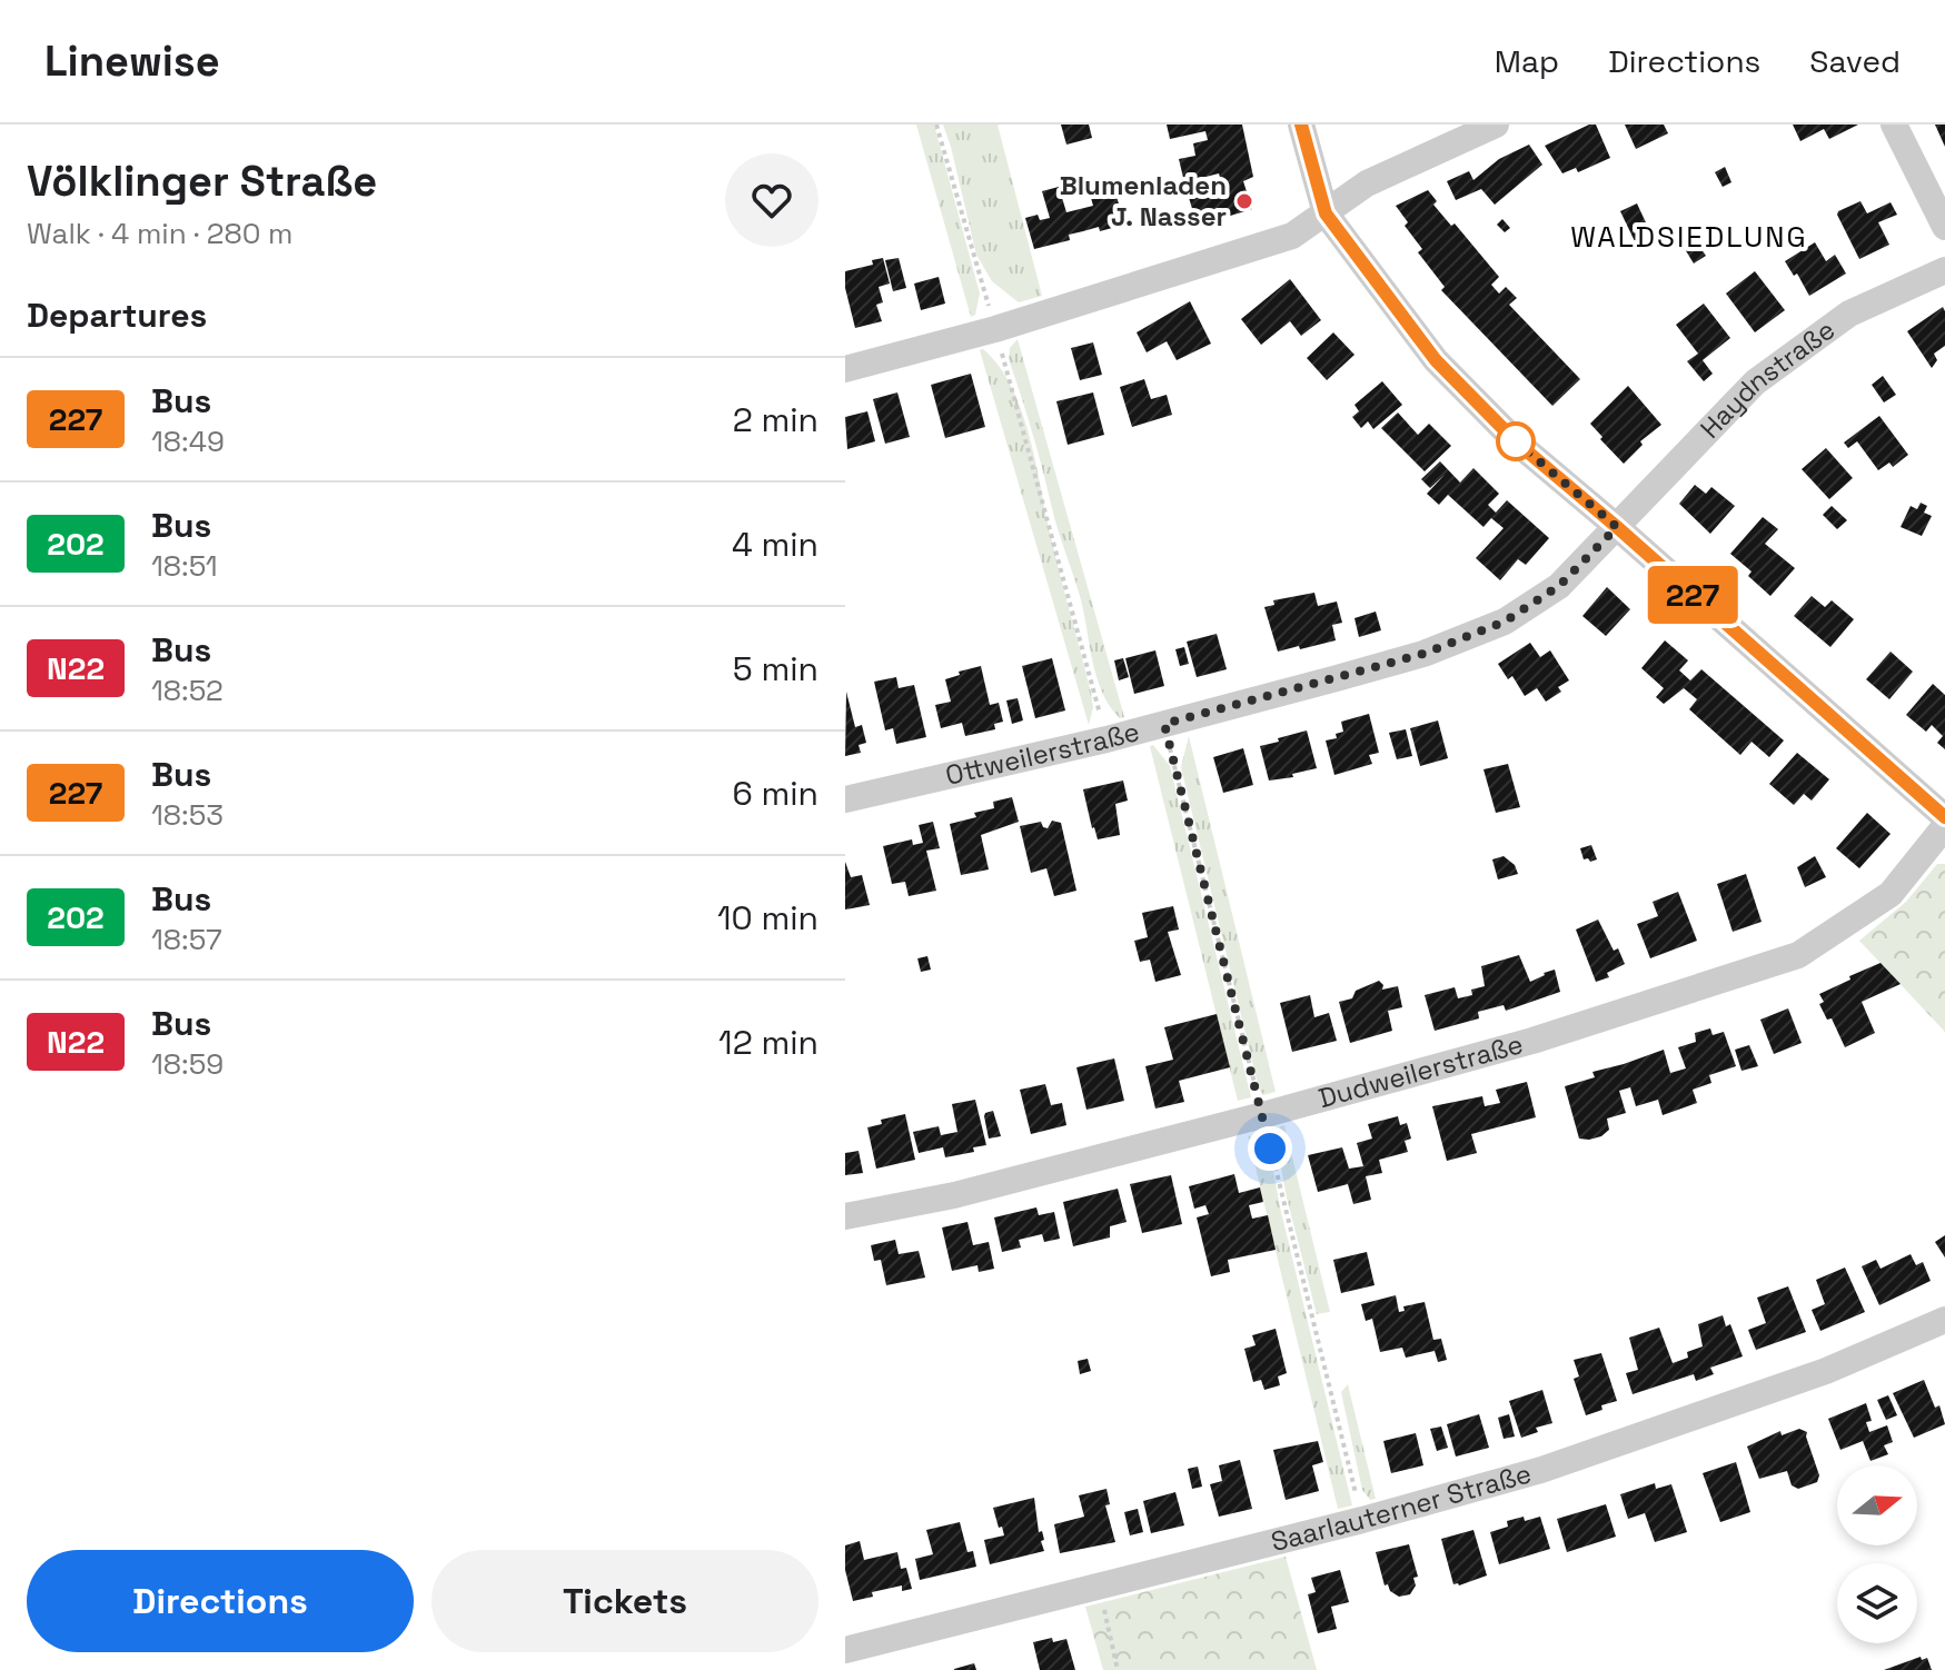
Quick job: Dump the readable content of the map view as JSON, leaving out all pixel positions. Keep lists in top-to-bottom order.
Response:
{
  "streets": {
    "street": [
      "Haydnstraße",
      "Ottweilerstraße",
      "Dudweilerstraße",
      "Saarlauterner Straße"
    ]
  },
  "crossings": [
    ["Haydnstraße", "Ottweilerstraße"]
  ],
  "districts": ["WALDSIEDLUNG"],
  "places": ["Blumenladen J. Nasser"],
  "lines": ["bus line 227"],
  "north": "right",
  "page": {
    "header": "Linewise",
    "nav": ["Map", "Directions", "Saved"],
    "heading": [
      ["Völklinger Straße", "Walk · 4 min · 280 m"],
      "Departures"
    ],
    "on_map": "227",
    "list": [
      {
        "mark": "227",
        "name": "Bus",
        "note": "18:49",
        "value": "2 min"
      },
      {
        "mark": "202",
        "name": "Bus",
        "note": "18:51",
        "value": "4 min"
      },
      {
        "mark": "N22",
        "name": "Bus",
        "note": "18:52",
        "value": "5 min"
      },
      {
        "mark": "227",
        "name": "Bus",
        "note": "18:53",
        "value": "6 min"
      },
      {
        "mark": "202",
        "name": "Bus",
        "note": "18:57",
        "value": "10 min"
      },
      {
        "mark": "N22",
        "name": "Bus",
        "note": "18:59",
        "value": "12 min"
      }
    ],
    "buttons": ["Directions", "Tickets"]
  }
}
